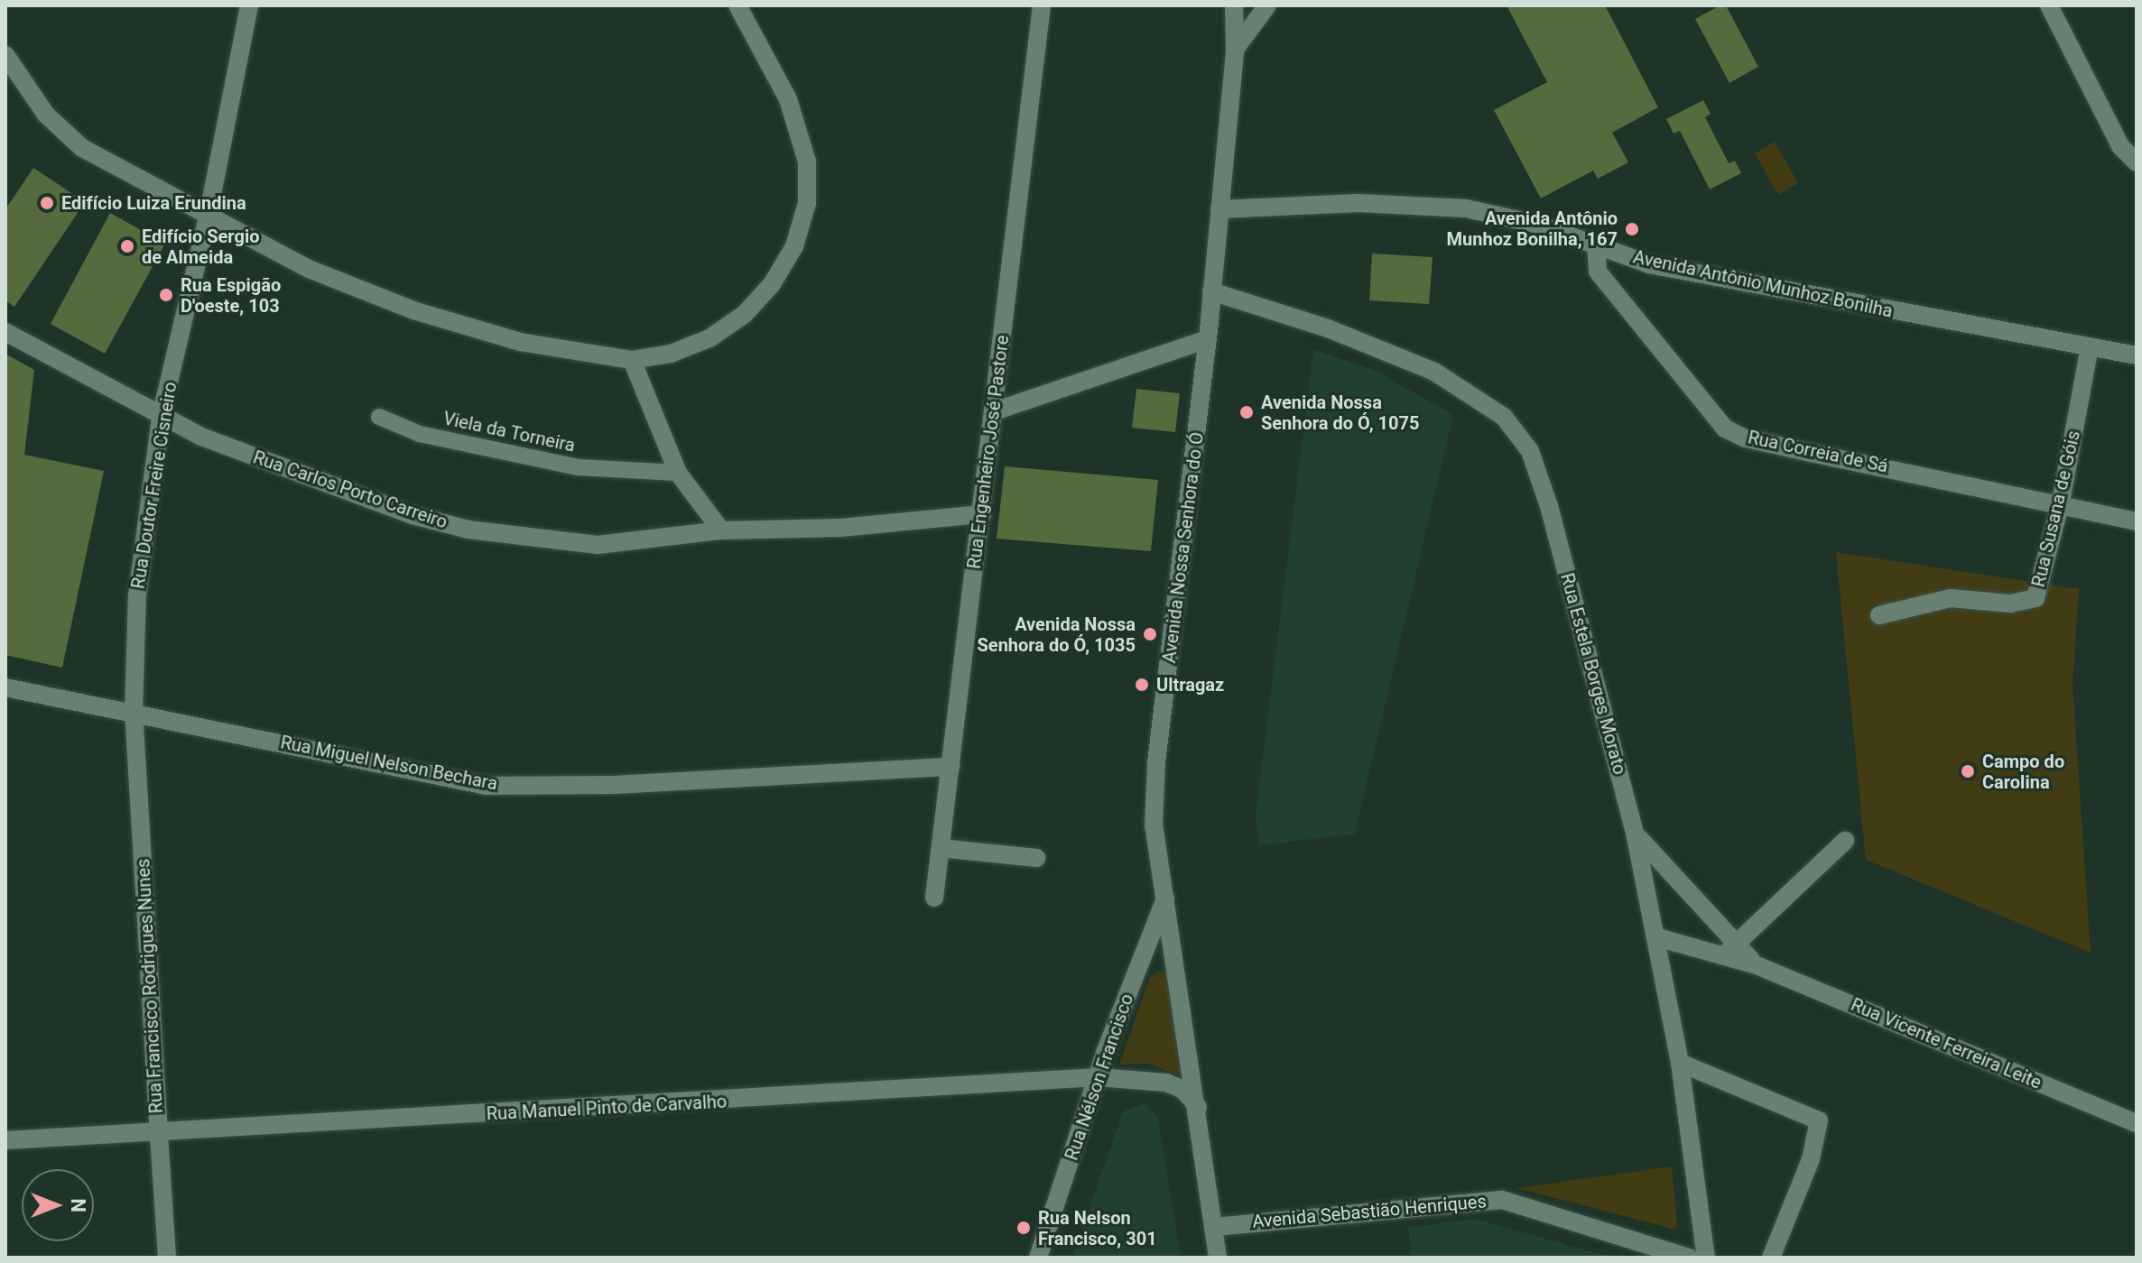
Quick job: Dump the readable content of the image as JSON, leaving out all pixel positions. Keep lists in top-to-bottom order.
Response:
{
  "streets": {
    "street": [
      "Avenida Antônio Munhoz Bonilha",
      "Viela da Torneira",
      "Rua Engenheiro José Pastore",
      "Rua Correia de Sá",
      "Rua Doutor Freire Cisneiro",
      "Rua Carlos Porto Carreiro",
      "Rua Susana de Góis",
      "Avenida Nossa Senhora do Ó",
      "Rua Estela Borges Morato",
      "Rua Miguel Nelson Bechara",
      "Rua Francisco Rodrigues Nunes",
      "Rua Vicente Ferreira Leite",
      "Rua Nélson Francisco",
      "Rua Manuel Pinto de Carvalho",
      "Avenida Sebastião Henriques"
    ]
  },
  "crossings": [
    ["Avenida Antônio Munhoz Bonilha", "Rua Correia de Sá"],
    ["Avenida Antônio Munhoz Bonilha", "Rua Susana de Góis"],
    ["Avenida Antônio Munhoz Bonilha", "Avenida Nossa Senhora do Ó"],
    ["Rua Engenheiro José Pastore", "Rua Carlos Porto Carreiro"],
    ["Rua Engenheiro José Pastore", "Rua Miguel Nelson Bechara"],
    ["Rua Correia de Sá", "Rua Susana de Góis"],
    ["Rua Doutor Freire Cisneiro", "Rua Carlos Porto Carreiro"],
    ["Rua Doutor Freire Cisneiro", "Rua Miguel Nelson Bechara"],
    ["Rua Doutor Freire Cisneiro", "Rua Francisco Rodrigues Nunes"],
    ["Avenida Nossa Senhora do Ó", "Rua Estela Borges Morato"],
    ["Avenida Nossa Senhora do Ó", "Rua Nélson Francisco"],
    ["Avenida Nossa Senhora do Ó", "Rua Manuel Pinto de Carvalho"],
    ["Avenida Nossa Senhora do Ó", "Avenida Sebastião Henriques"],
    ["Rua Estela Borges Morato", "Rua Vicente Ferreira Leite"],
    ["Rua Miguel Nelson Bechara", "Rua Francisco Rodrigues Nunes"],
    ["Rua Francisco Rodrigues Nunes", "Rua Manuel Pinto de Carvalho"],
    ["Rua Nélson Francisco", "Rua Manuel Pinto de Carvalho"]
  ],
  "places": [
    "Edifício Luiza Erundina",
    "Avenida Antônio Munhoz Bonilha, 167",
    "Edifício Sergio de Almeida",
    "Rua Espigão D'oeste, 103",
    "Avenida Nossa Senhora do Ó, 1075",
    "Avenida Nossa Senhora do Ó, 1035",
    "Ultragaz",
    "Campo do Carolina",
    "Rua Nelson Francisco, 301"
  ],
  "north": "right"
}
